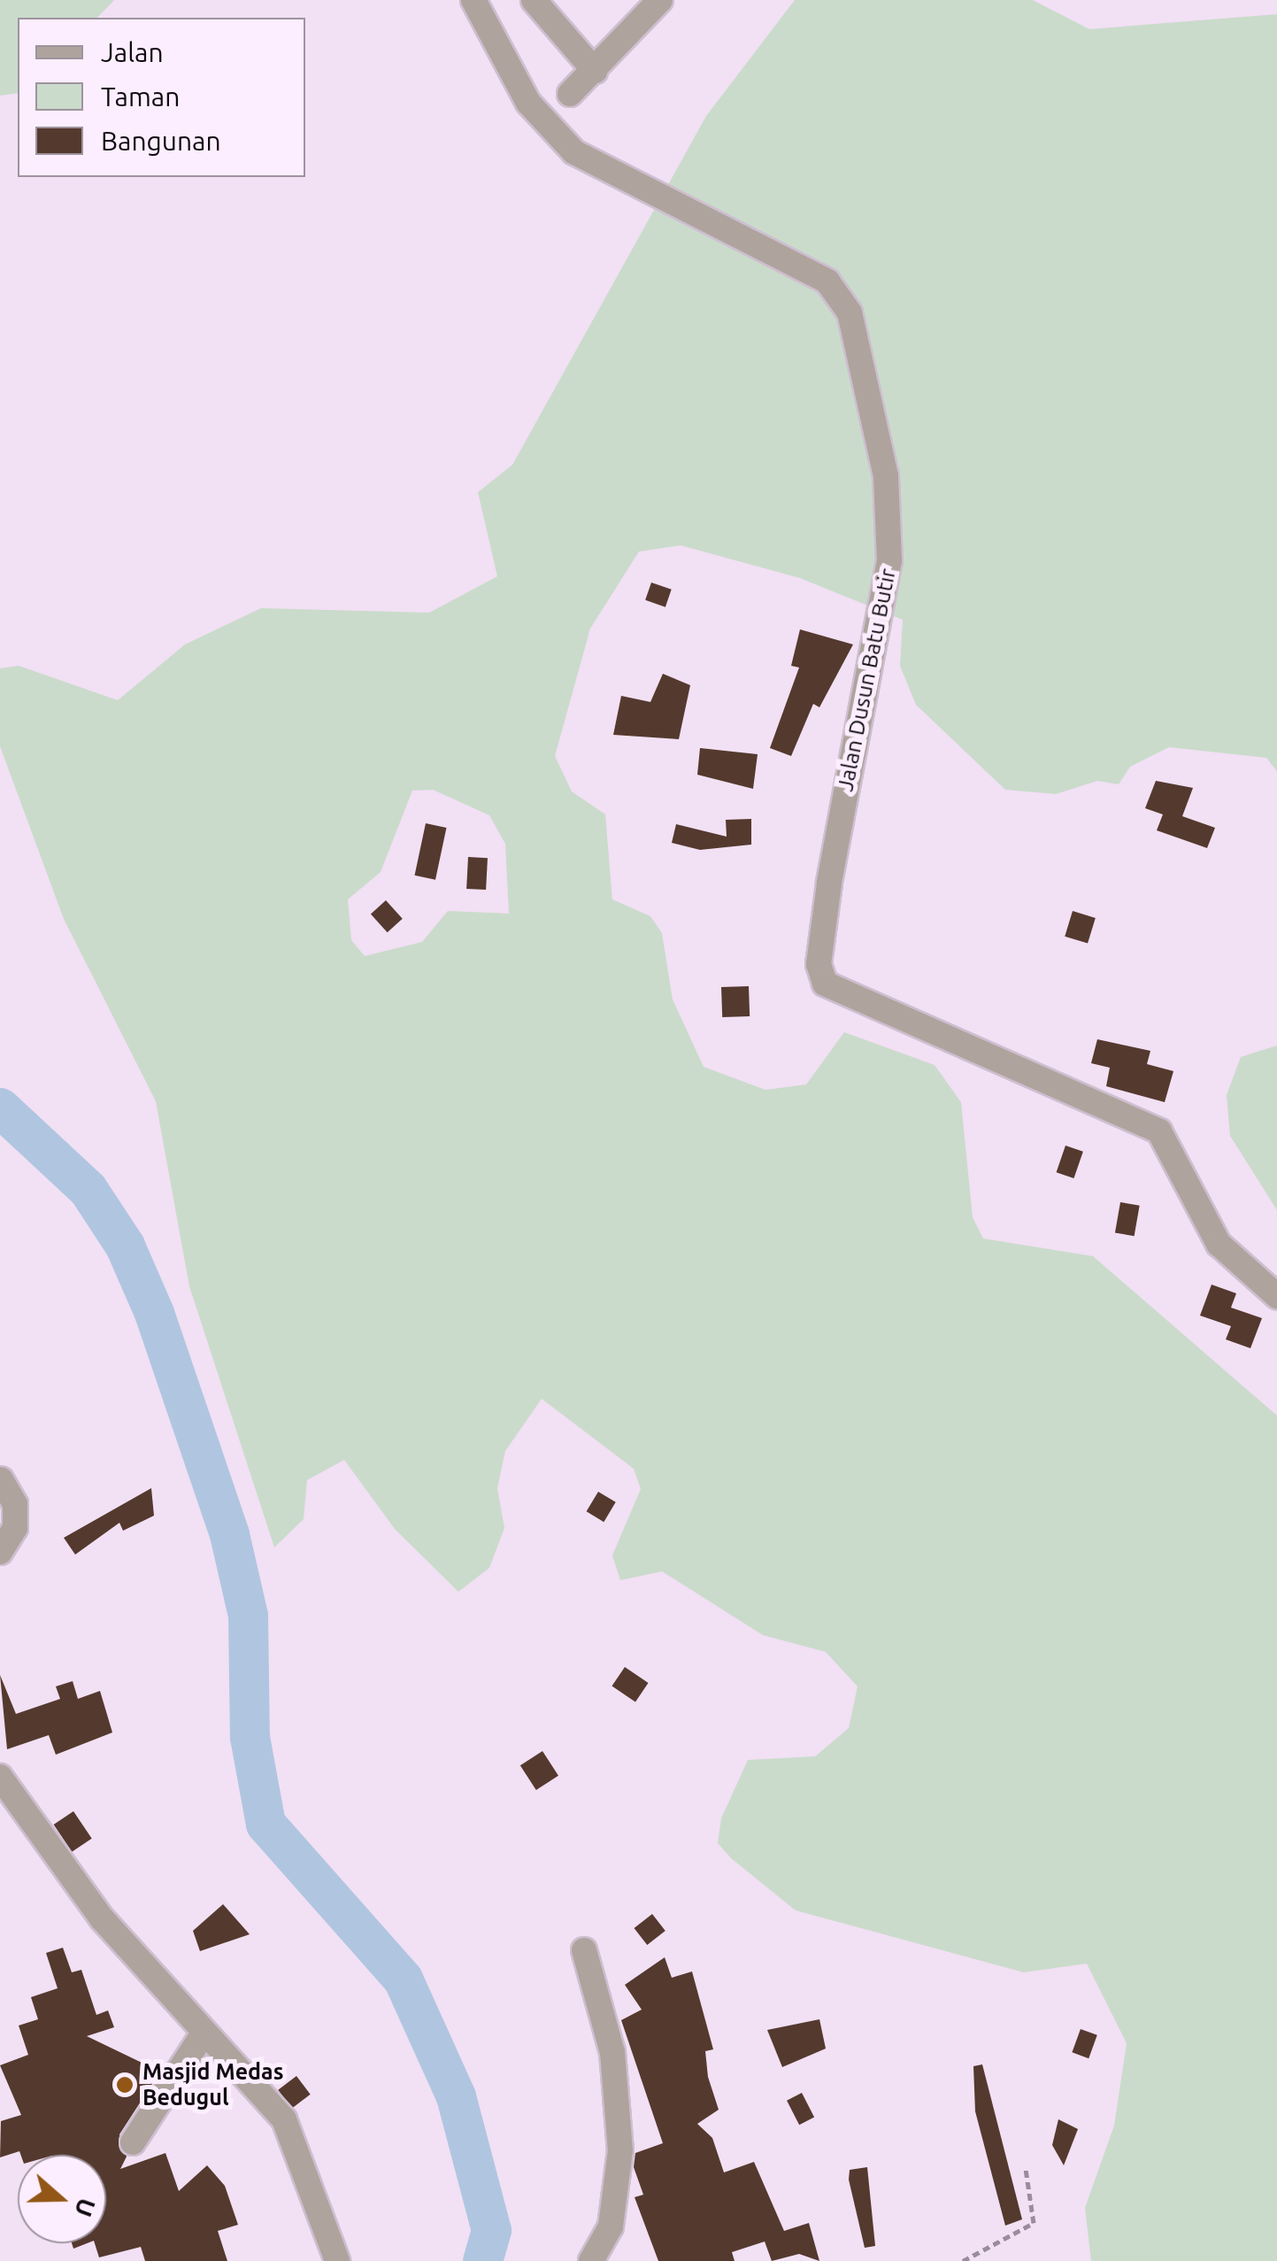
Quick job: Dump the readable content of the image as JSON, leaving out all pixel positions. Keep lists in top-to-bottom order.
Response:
{
  "streets": {
    "street": ["Jalan Dusun Batu Butir"]
  },
  "places": ["Masjid Medas Bedugul"],
  "legend": ["Jalan", "Taman", "Bangunan"],
  "north": "right"
}
